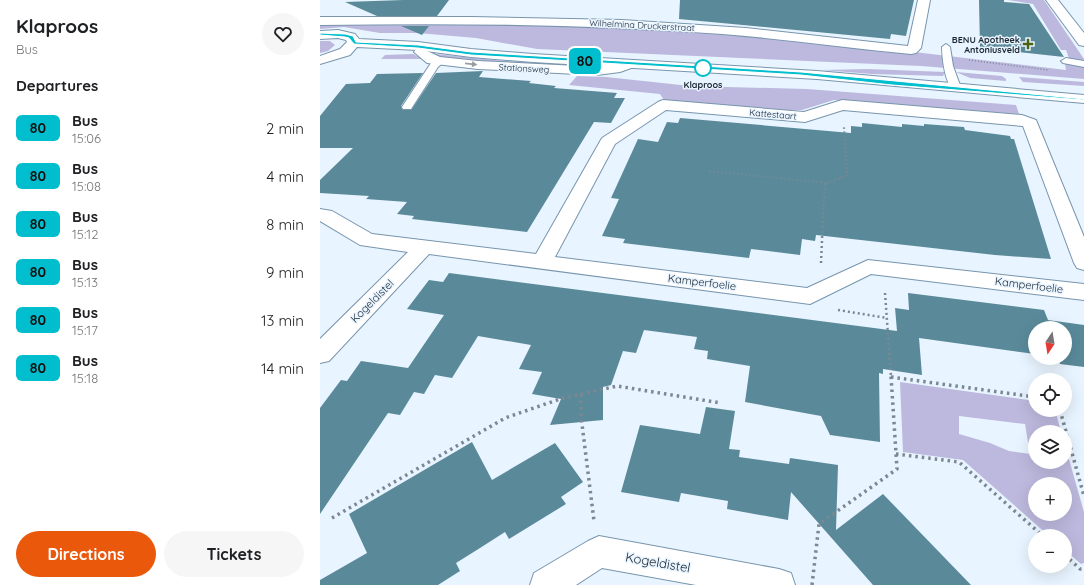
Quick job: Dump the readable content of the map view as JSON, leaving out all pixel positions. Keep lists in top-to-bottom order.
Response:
{
  "streets": {
    "street": [
      "Wilhelmina Druckerstraat",
      "Stationsweg",
      "Kattestaart",
      "Kamperfoelie",
      "Kogeldistel"
    ]
  },
  "crossings": [
    ["Kattestaart", "Kamperfoelie"],
    ["Kamperfoelie", "Kogeldistel"]
  ],
  "places": {
    "health": ["BENU Apotheek Antoniusveld"],
    "other": ["Klaproos"]
  },
  "lines": ["bus line 80"],
  "north": "bottom",
  "page": {
    "heading": [
      ["Klaproos", "Bus"],
      "Departures"
    ],
    "on_map": "80",
    "list": [
      {
        "mark": "80",
        "name": "Bus",
        "note": "15:06",
        "value": "2 min"
      },
      {
        "mark": "80",
        "name": "Bus",
        "note": "15:08",
        "value": "4 min"
      },
      {
        "mark": "80",
        "name": "Bus",
        "note": "15:12",
        "value": "8 min"
      },
      {
        "mark": "80",
        "name": "Bus",
        "note": "15:13",
        "value": "9 min"
      },
      {
        "mark": "80",
        "name": "Bus",
        "note": "15:17",
        "value": "13 min"
      },
      {
        "mark": "80",
        "name": "Bus",
        "note": "15:18",
        "value": "14 min"
      }
    ],
    "map_buttons": ["+", "−"],
    "buttons": ["Directions", "Tickets"]
  }
}
